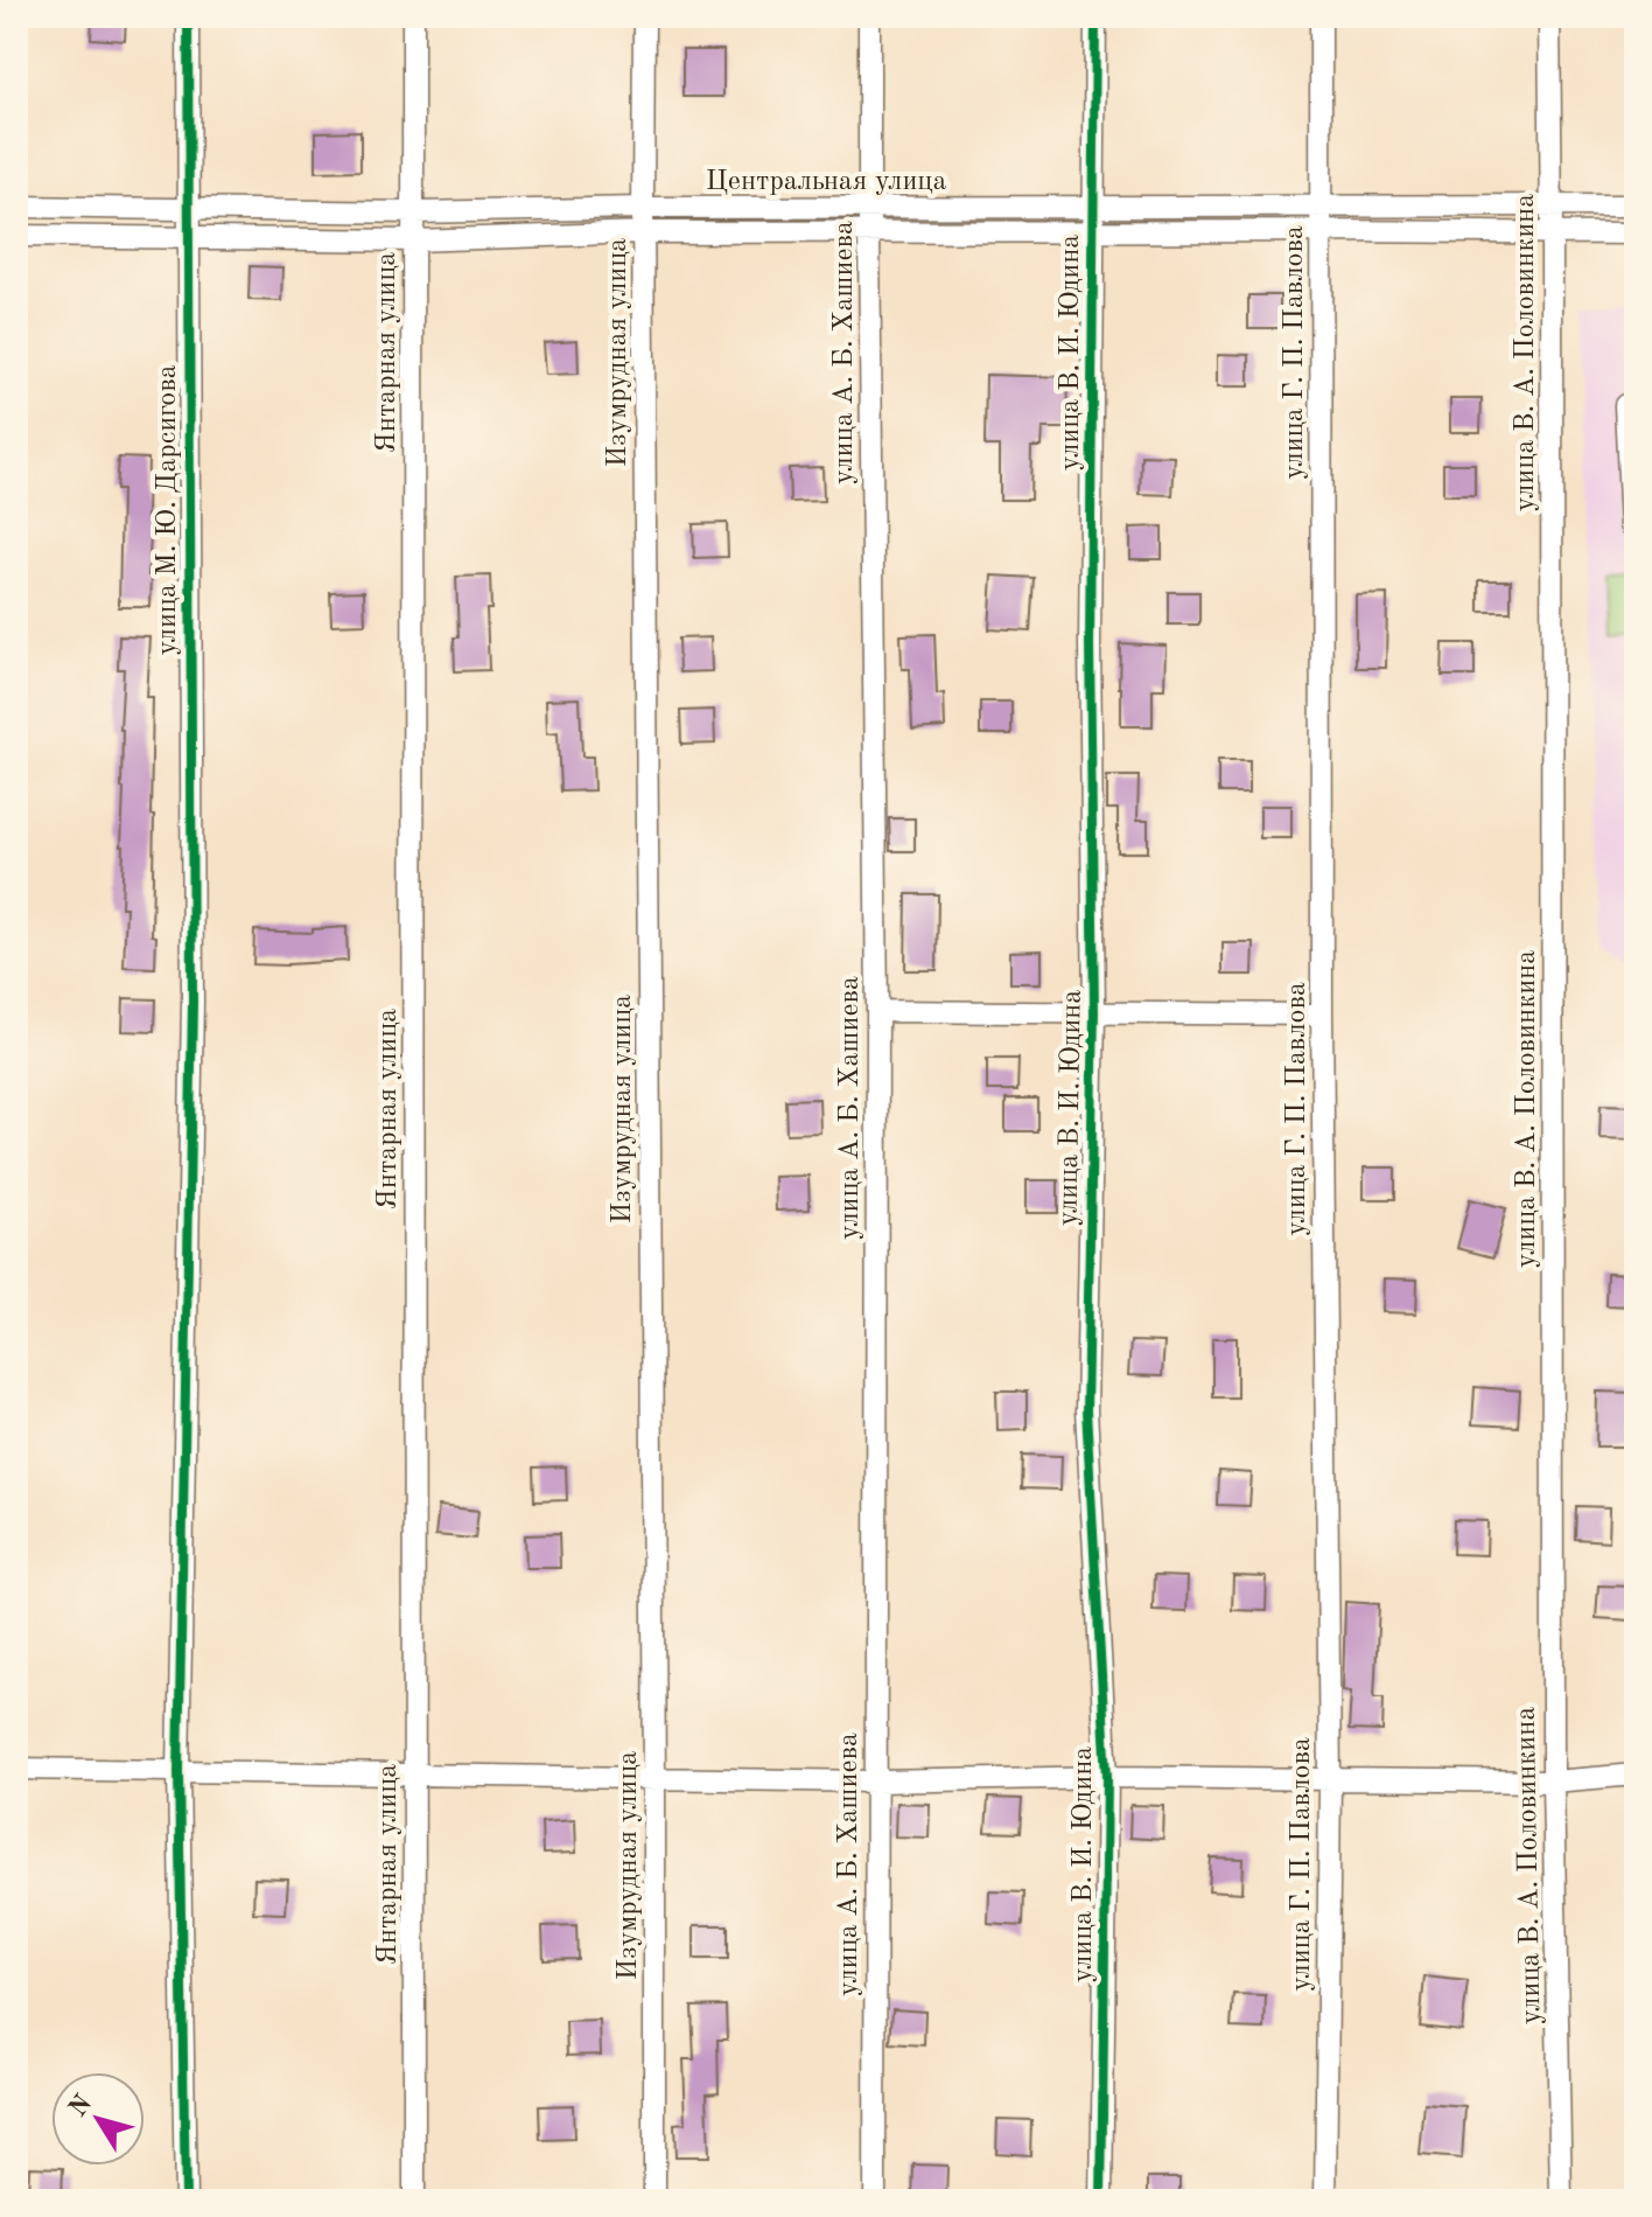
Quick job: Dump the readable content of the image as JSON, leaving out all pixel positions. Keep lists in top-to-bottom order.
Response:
{
  "streets": {
    "street": [
      "Центральная улица",
      "Янтарная улица",
      "Изумрудная улица",
      "улица А. Б. Хашиева",
      "улица В. И. Юдина",
      "улица Г. П. Павлова",
      "улица В. А. Половинкина",
      "улица М. Ю. Дарсигова"
    ]
  },
  "crossings": [
    ["Центральная улица", "Янтарная улица"],
    ["Центральная улица", "Изумрудная улица"],
    ["Центральная улица", "улица А. Б. Хашиева"],
    ["Центральная улица", "улица В. И. Юдина"],
    ["Центральная улица", "улица Г. П. Павлова"],
    ["Центральная улица", "улица В. А. Половинкина"],
    ["Центральная улица", "улица М. Ю. Дарсигова"]
  ],
  "north": "top left"
}
